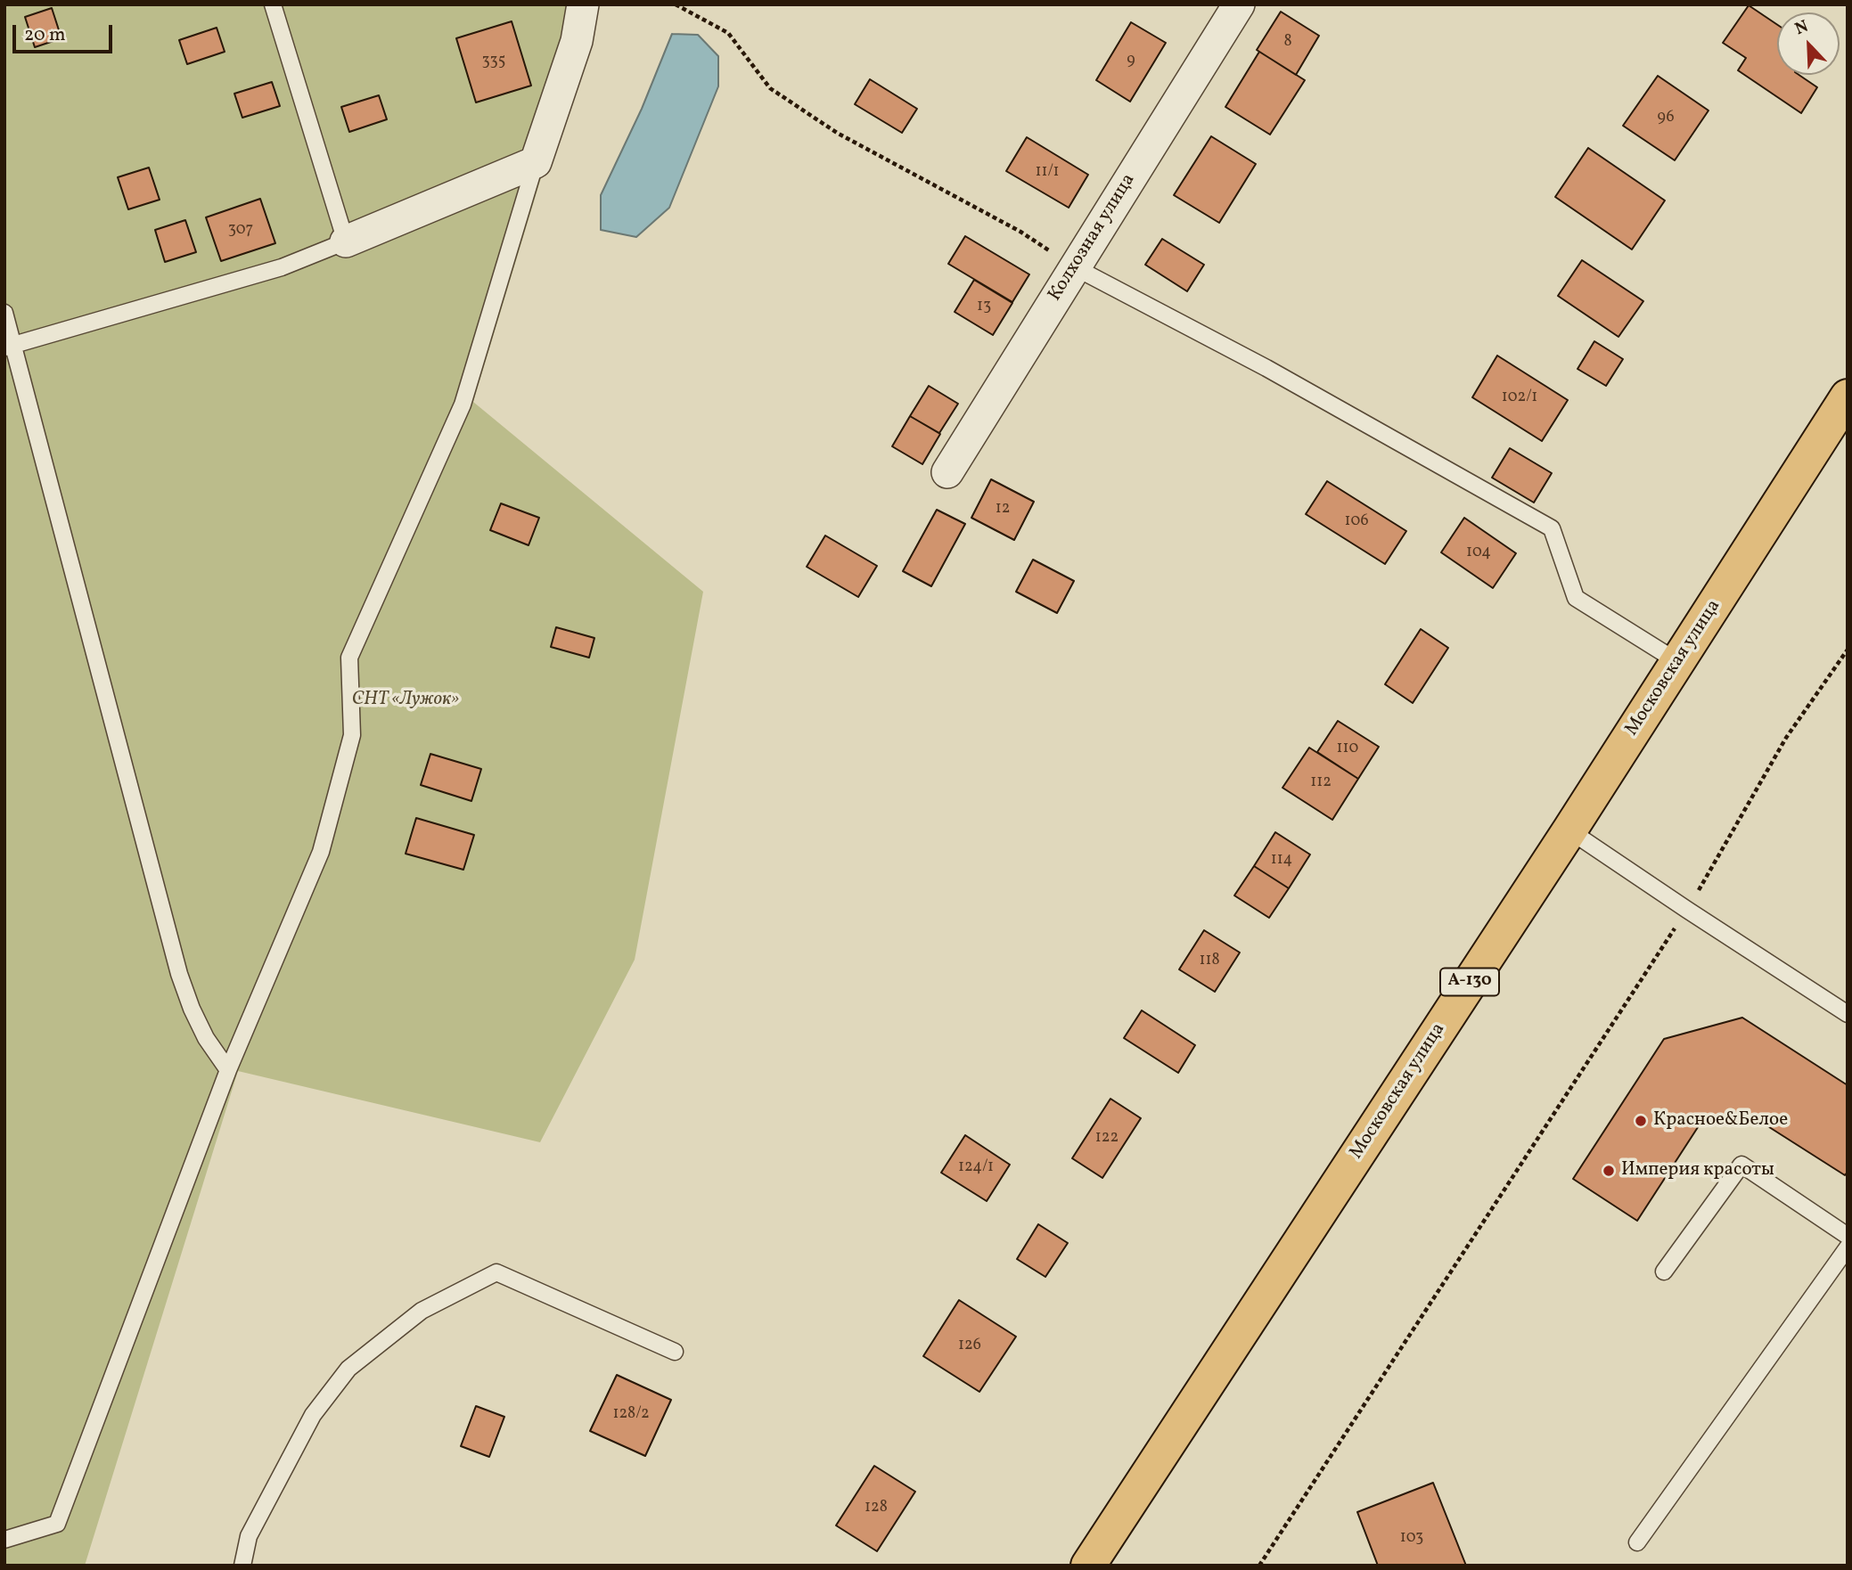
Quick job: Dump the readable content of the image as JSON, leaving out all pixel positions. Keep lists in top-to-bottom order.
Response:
{
  "streets": {
    "highway": ["Московская улица", "А-130"],
    "street": ["Колхозная улица"]
  },
  "parks": ["СНТ «Лужок»"],
  "places": ["Красное&Белое", "Империя красоты"],
  "house_numbers": [
    "8",
    "9",
    "335",
    "96",
    "11/1",
    "307",
    "13",
    "102/1",
    "12",
    "106",
    "104",
    "110",
    "112",
    "114",
    "118",
    "122",
    "124/1",
    "126",
    "128/2",
    "128",
    "103"
  ],
  "scale_bar": "20 m",
  "north": "top left"
}
